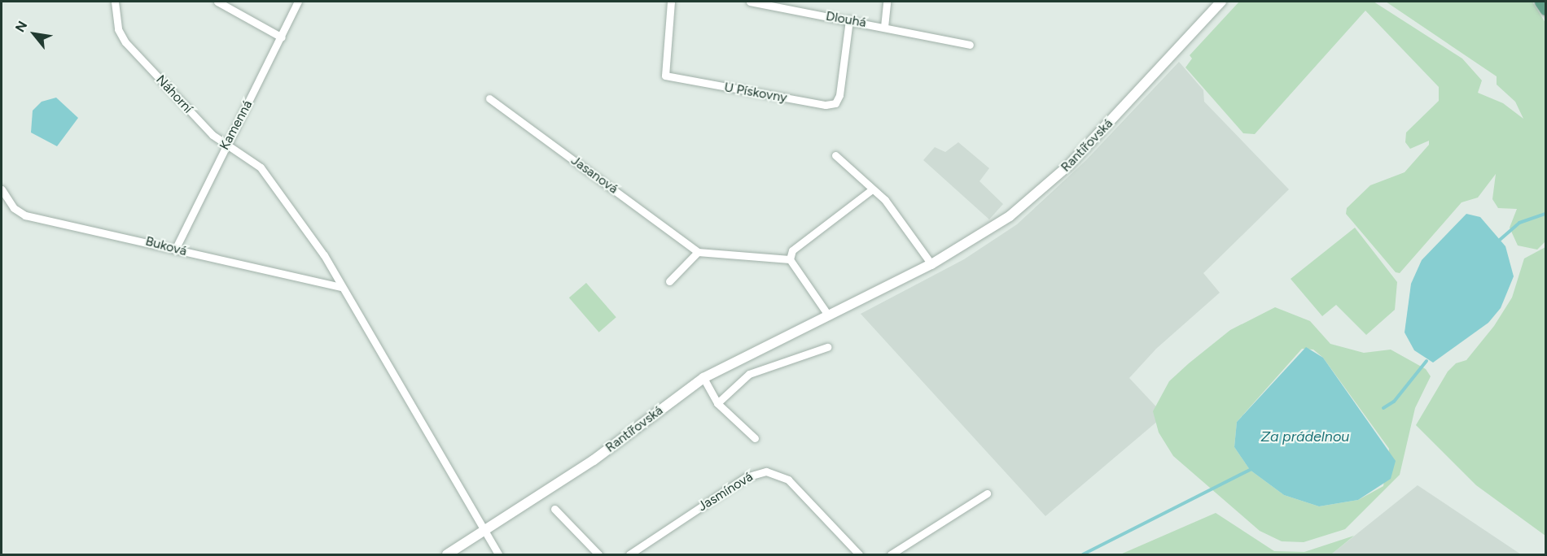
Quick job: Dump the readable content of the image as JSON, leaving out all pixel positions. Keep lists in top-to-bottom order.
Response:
{
  "streets": {
    "street": [
      "Dlouhá",
      "U Pískovny",
      "Náhorní",
      "Kamenná",
      "Rantířovská",
      "Jasanová",
      "Buková",
      "Jasmínová"
    ]
  },
  "crossings": [
    ["Dlouhá", "U Pískovny"],
    ["Náhorní", "Kamenná"],
    ["Náhorní", "Rantířovská"],
    ["Náhorní", "Buková"],
    ["Kamenná", "Buková"]
  ],
  "water": ["Za prádelnou"],
  "north": "top left"
}
